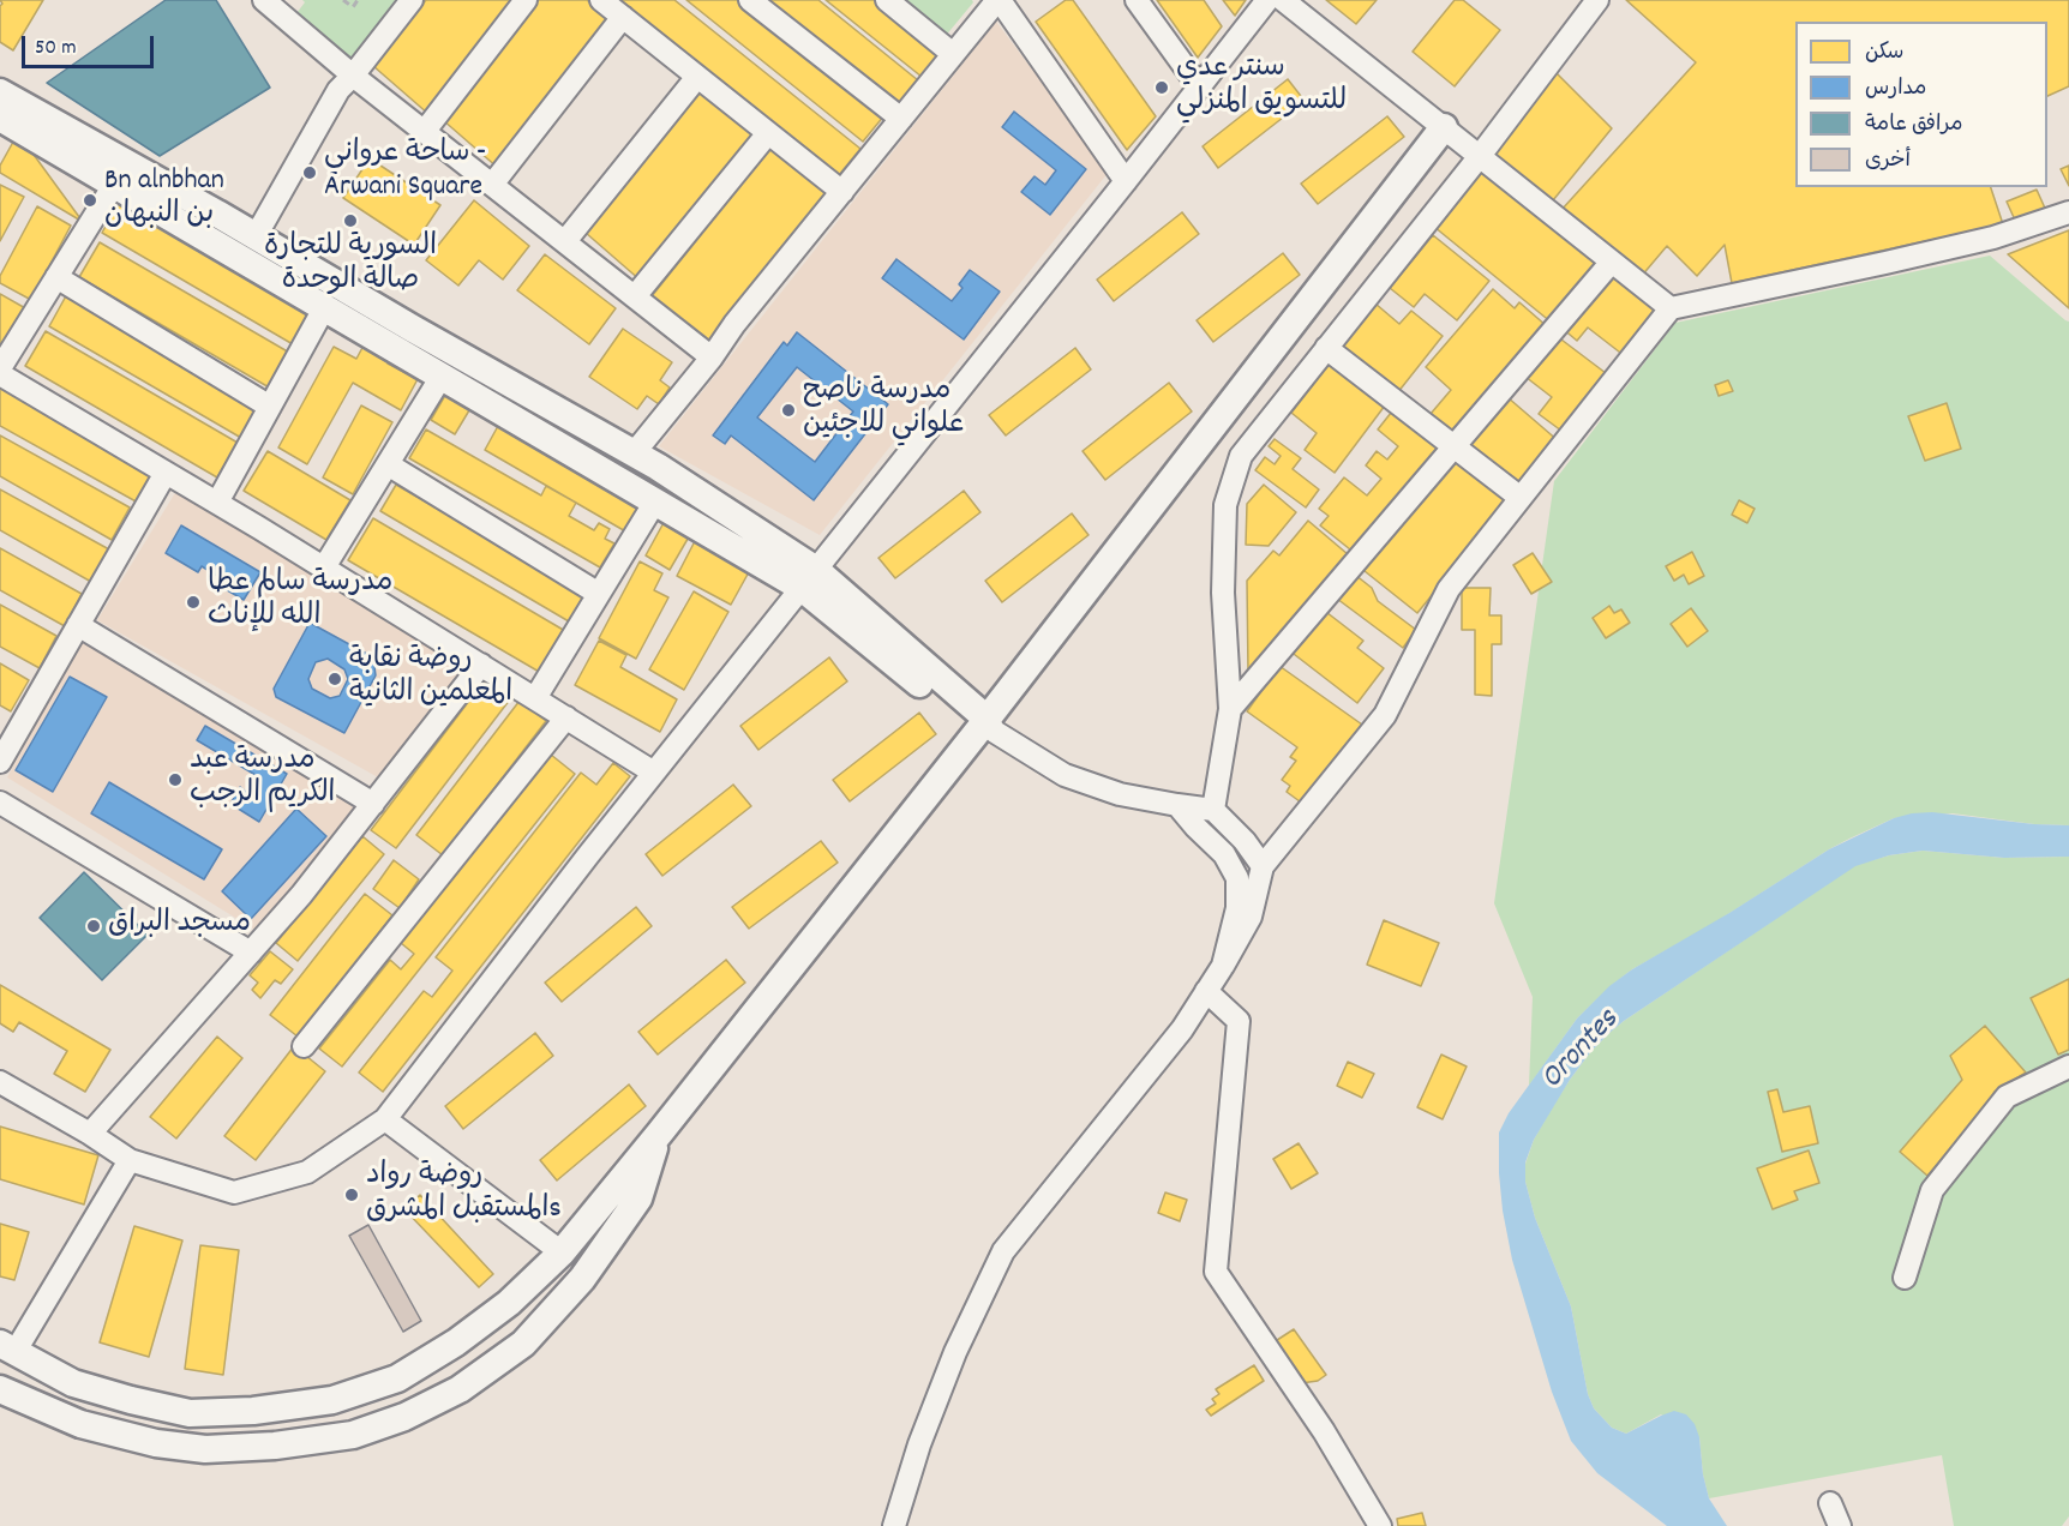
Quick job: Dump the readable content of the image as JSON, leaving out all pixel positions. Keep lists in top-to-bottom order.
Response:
{
  "water": ["Orontes"],
  "places": [
    "سنتر عدي للتسويق المنزلي",
    "ساحة عرواني - Arwani Square",
    "Bn alnbhan بن النبهان",
    "السورية للتجارة صالة الوحدة",
    "مدرسة ناصح علواني للاجئين",
    "مدرسة سالم عطا الله للإناث",
    "روضة نقابة المعلمين الثانية",
    "مدرسة عبد الكريم الرجب",
    "مسجد البراق",
    "روضة رواد المستقبل المشرقs"
  ],
  "legend": [
    "سكن",
    "مدارس",
    "مرافق عامة",
    "أخرى"
  ],
  "scale_bar": "50 m"
}
